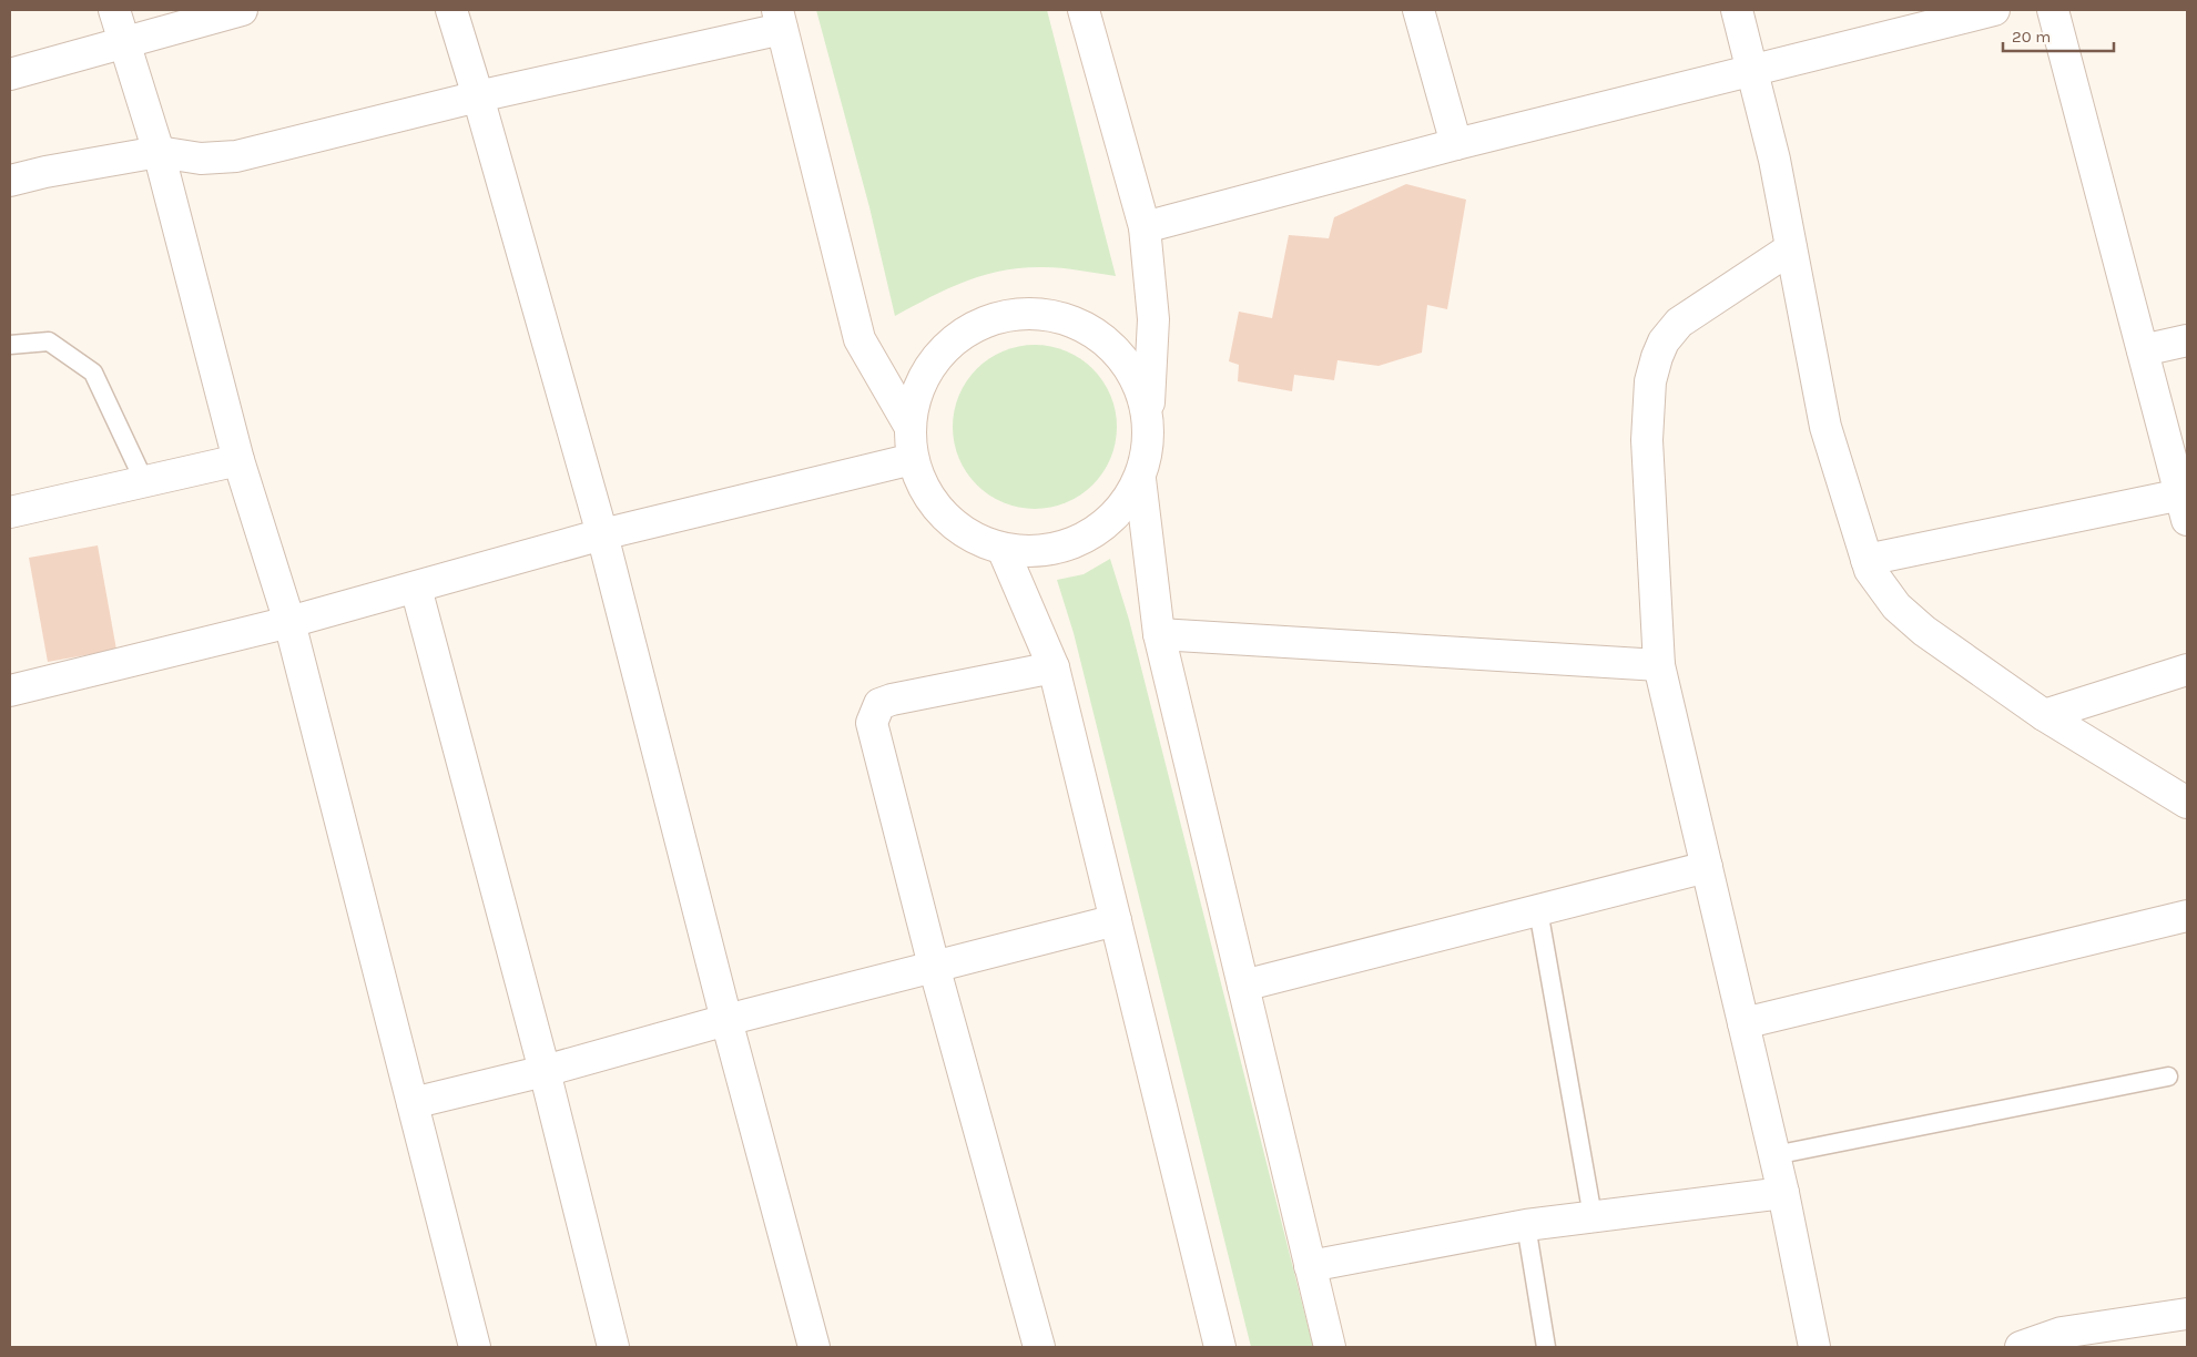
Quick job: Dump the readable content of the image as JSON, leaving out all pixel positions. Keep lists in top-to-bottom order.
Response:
{
  "scale_bar": "20 m"
}
